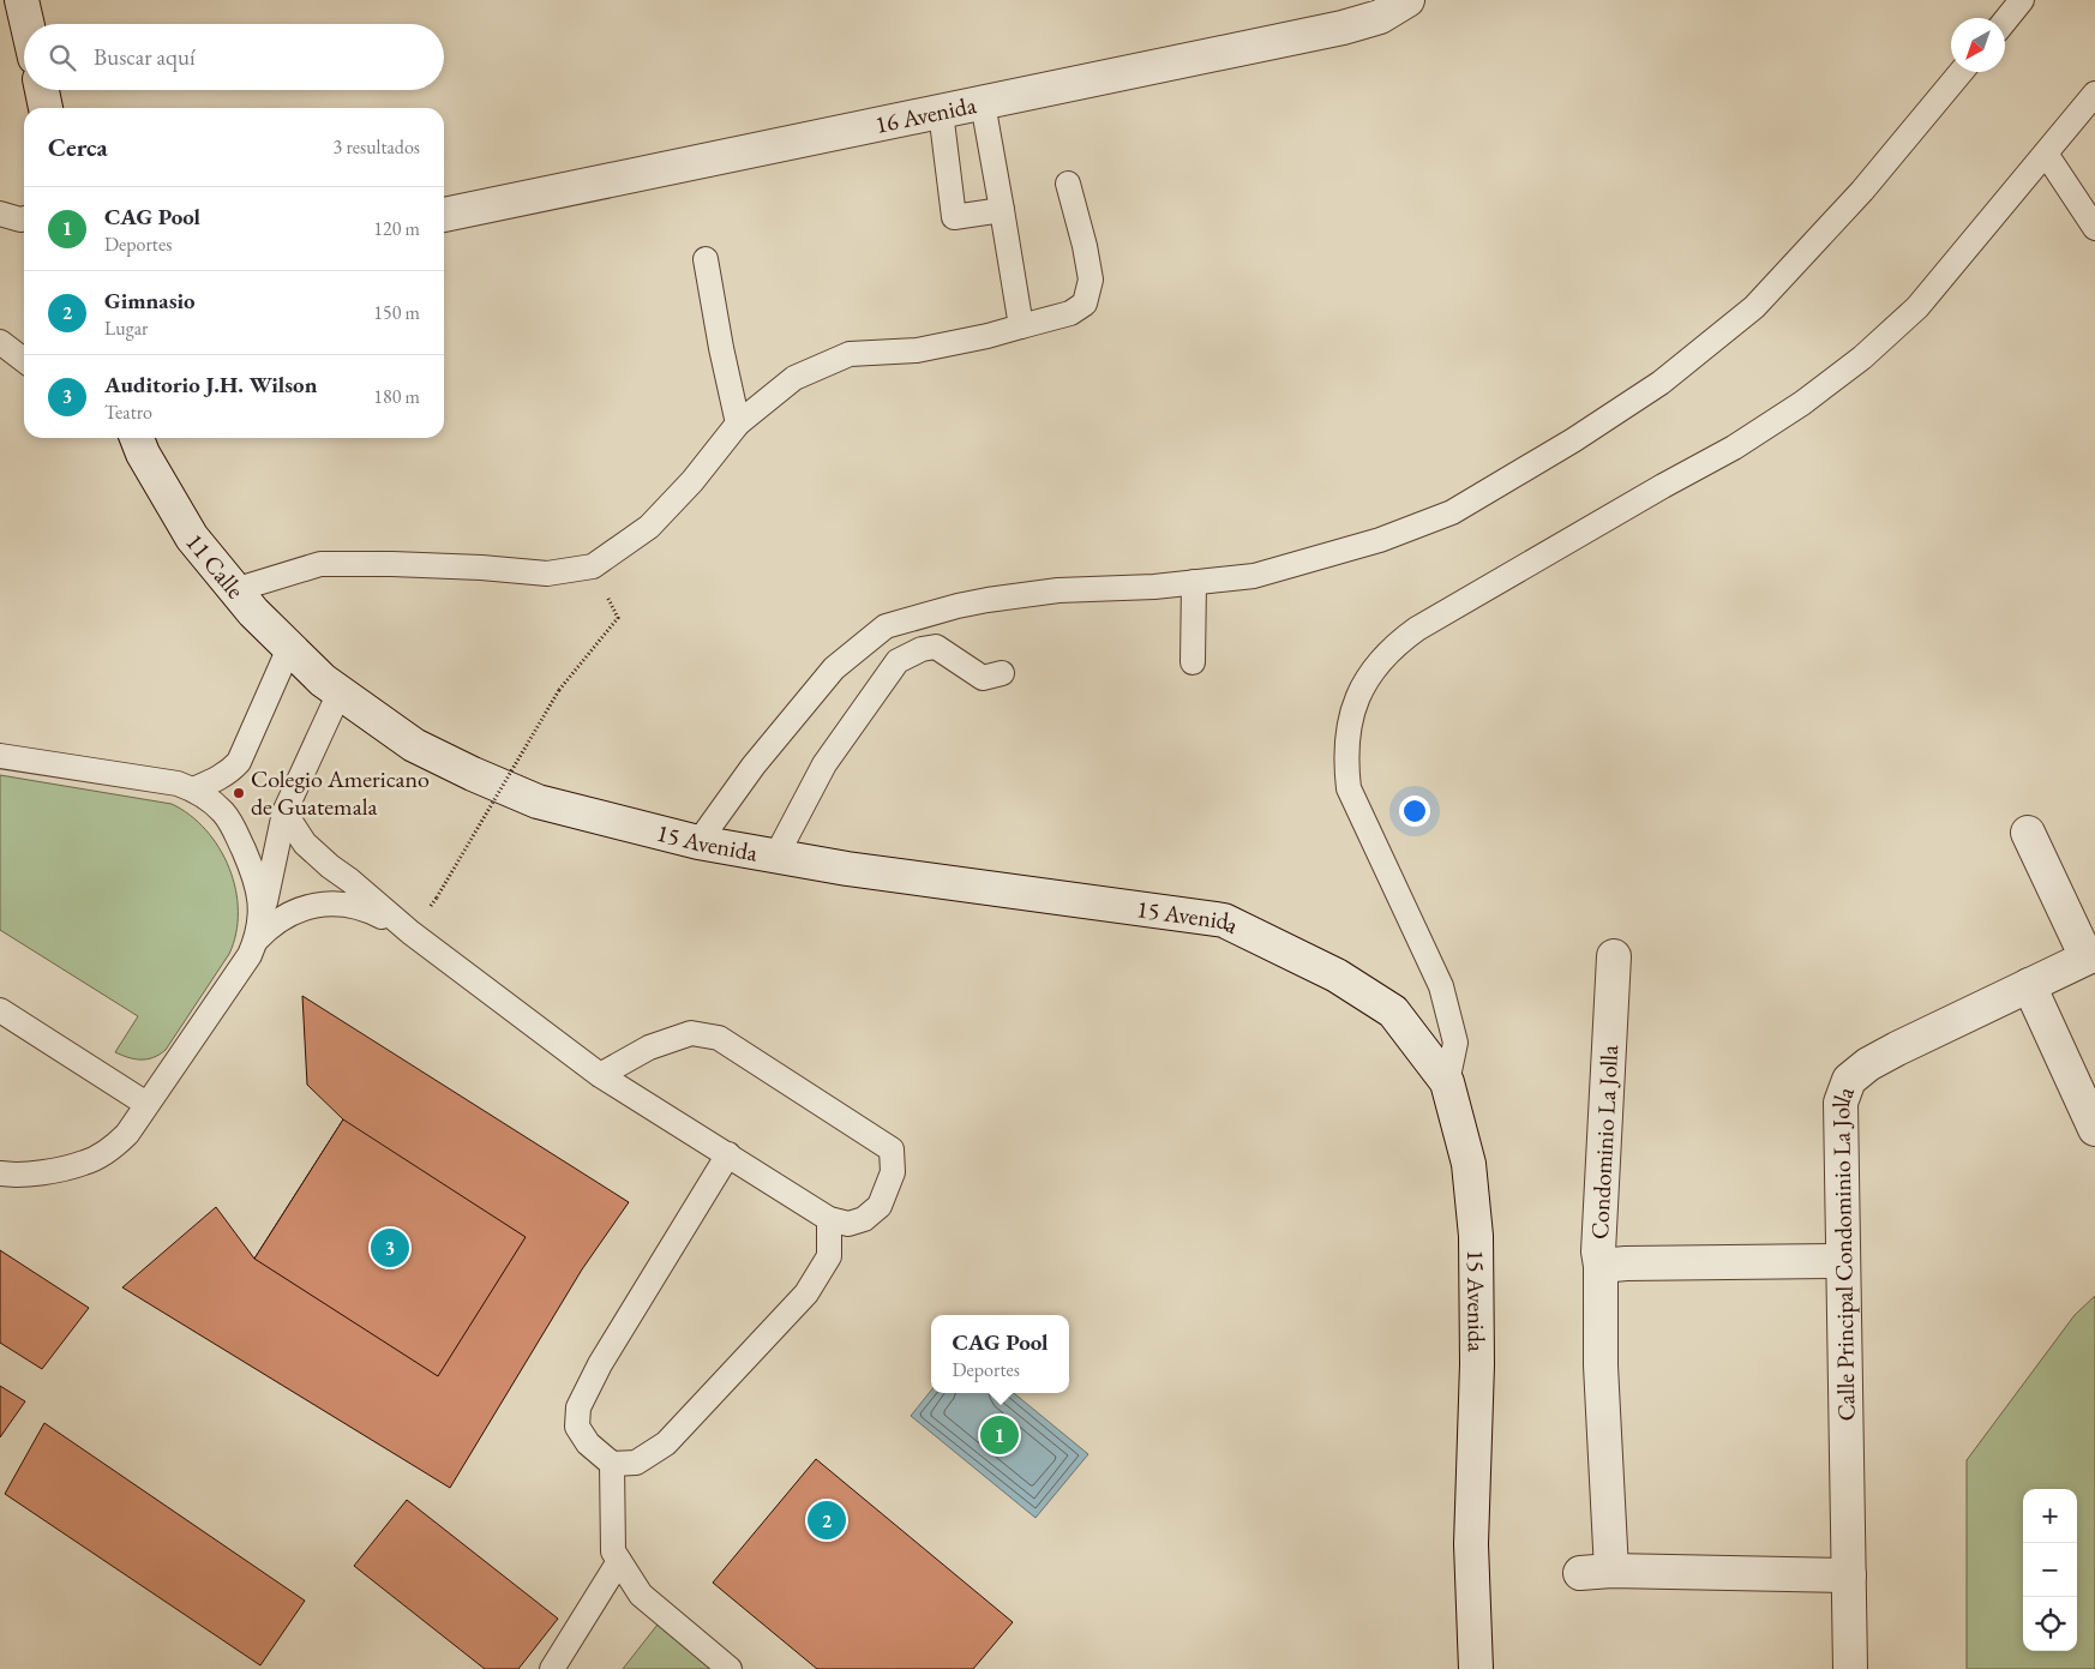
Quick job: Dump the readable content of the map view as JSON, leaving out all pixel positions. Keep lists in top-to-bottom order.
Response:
{
  "streets": {
    "street": [
      "16 Avenida",
      "11 Calle",
      "15 Avenida",
      "Condominio La Jolla",
      "Calle Principal Condominio La Jolla"
    ]
  },
  "crossings": [
    ["11 Calle", "15 Avenida"],
    ["Condominio La Jolla", "Calle Principal Condominio La Jolla"]
  ],
  "places": ["Colegio Americano de Guatemala"],
  "north": "bottom left",
  "page": {
    "search": "Buscar aquí",
    "heading": ["Cerca", "3 resultados"],
    "list": [
      {
        "mark": "1",
        "name": "CAG Pool",
        "note": "Deportes",
        "value": "120 m"
      },
      {
        "mark": "2",
        "name": "Gimnasio",
        "note": "Lugar",
        "value": "150 m"
      },
      {
        "mark": "3",
        "name": "Auditorio J.H. Wilson",
        "note": "Teatro",
        "value": "180 m"
      }
    ],
    "pins": ["3", "1", "2"],
    "popup": ["CAG Pool", "Deportes"],
    "map_buttons": ["+", "−"]
  }
}
